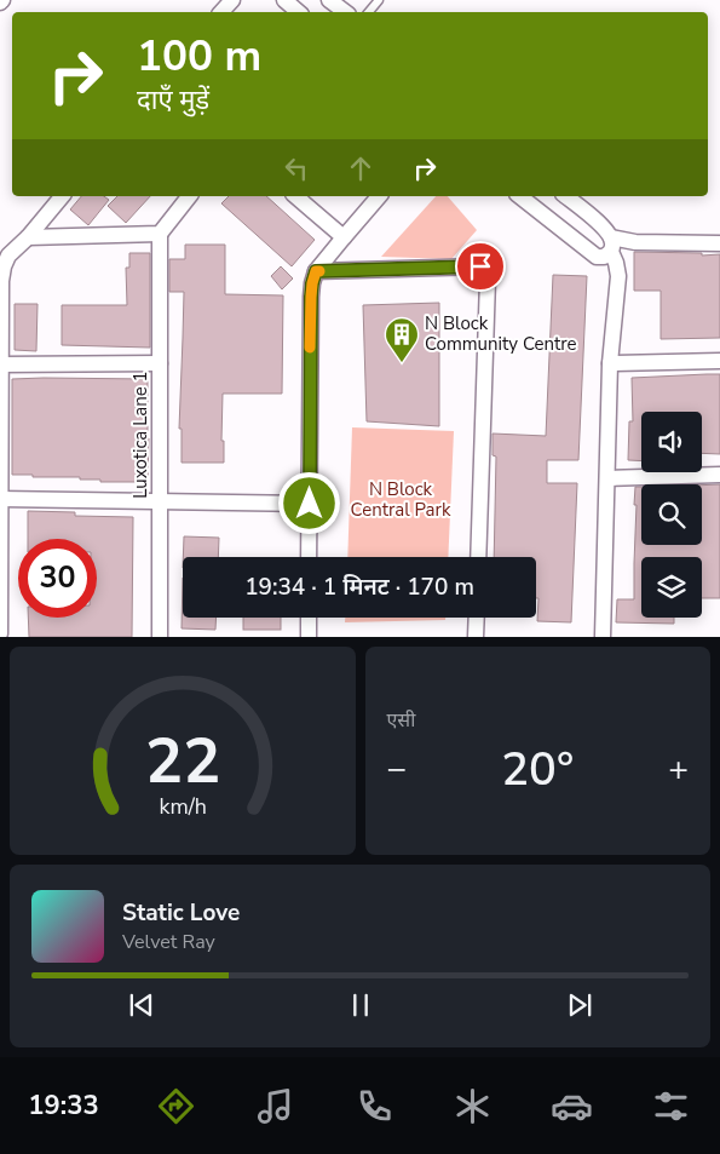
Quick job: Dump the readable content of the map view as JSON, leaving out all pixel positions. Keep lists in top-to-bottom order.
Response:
{
  "streets": {
    "street": ["Luxotica Lane 1"]
  },
  "parks": ["N Block Central Park"],
  "places": {
    "building": ["N Block Community Centre"]
  },
  "page": {
    "turn": ["100 m", "दाएँ मुड़ें"],
    "limit": "30",
    "trip": "19:34 · 1 मिनट · 170 m",
    "tile": "एसी",
    "heat": ["−", "20°", "+"],
    "song": ["Static Love", "Velvet Ray"],
    "tabs": "19:33",
    "gauge": ["22", "km/h"]
  }
}
